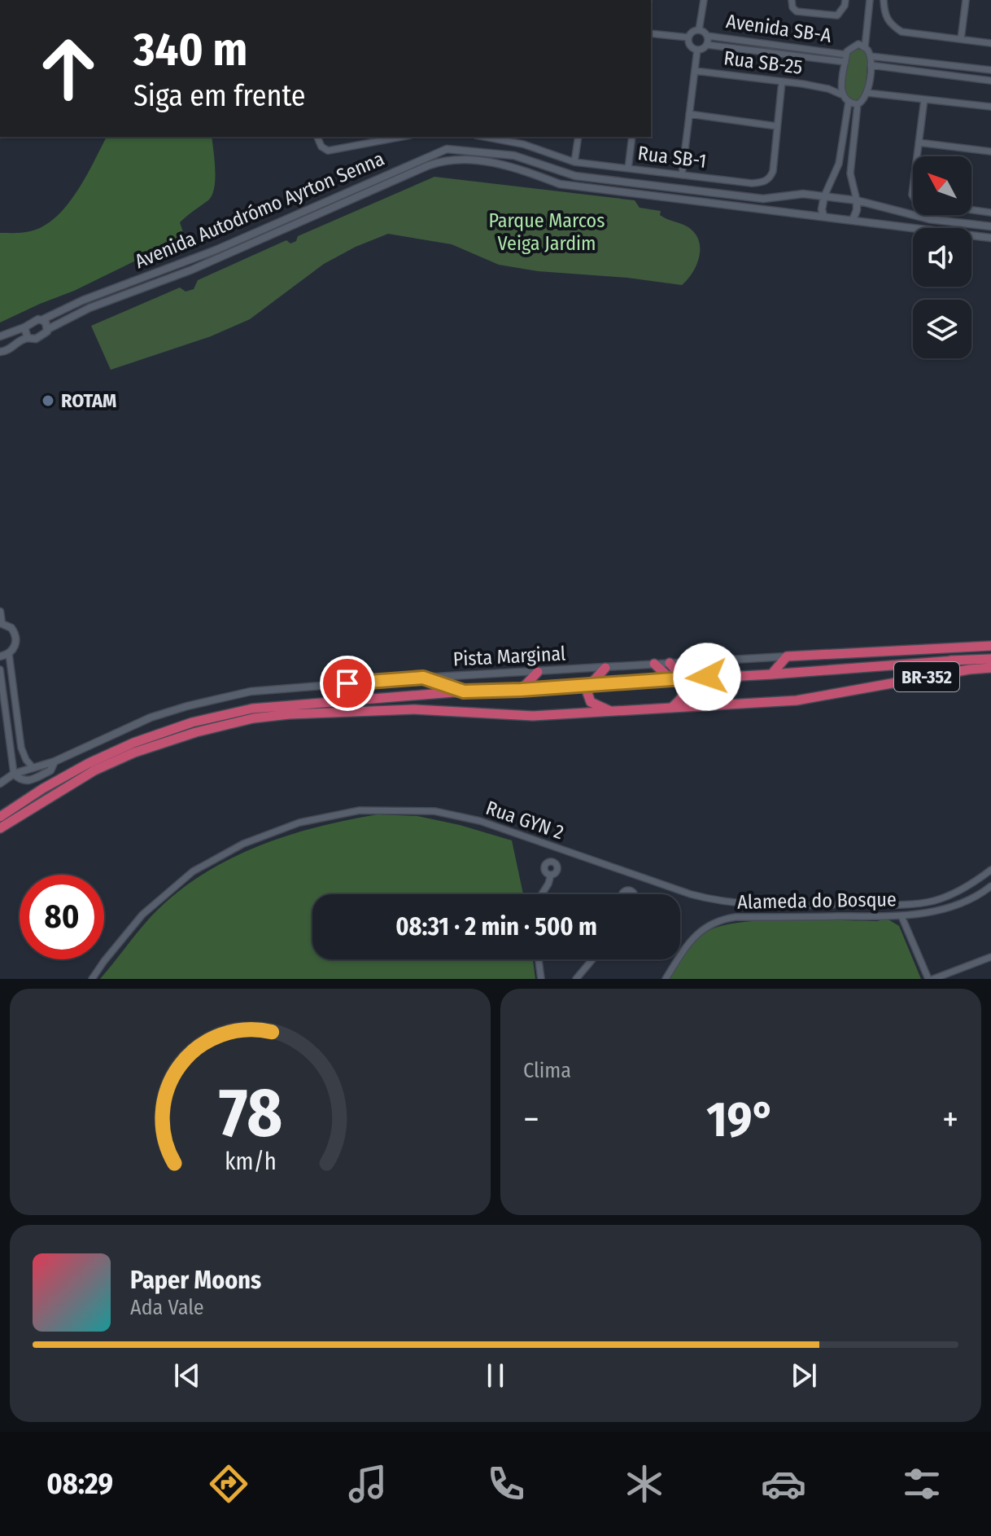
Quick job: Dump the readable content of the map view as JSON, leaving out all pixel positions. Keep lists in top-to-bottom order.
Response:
{
  "streets": {
    "highway": ["BR-352"],
    "street": [
      "Avenida SB-A",
      "Rua SB-25",
      "Rua SB-1",
      "Avenida Autodrómo Ayrton Senna",
      "Pista Marginal",
      "Rua GYN 2",
      "Alameda do Bosque"
    ]
  },
  "crossings": [
    ["Rua SB-25", "Rua SB-1"]
  ],
  "parks": ["Parque Marcos Veiga Jardim"],
  "places": ["ROTAM"],
  "north": "top left",
  "page": {
    "turn": ["340 m", "Siga em frente"],
    "limit": "80",
    "trip": "08:31 · 2 min · 500 m",
    "tile": "Clima",
    "heat": ["−", "19°", "+"],
    "song": ["Paper Moons", "Ada Vale"],
    "tabs": "08:29",
    "gauge": ["78", "km/h"]
  }
}
